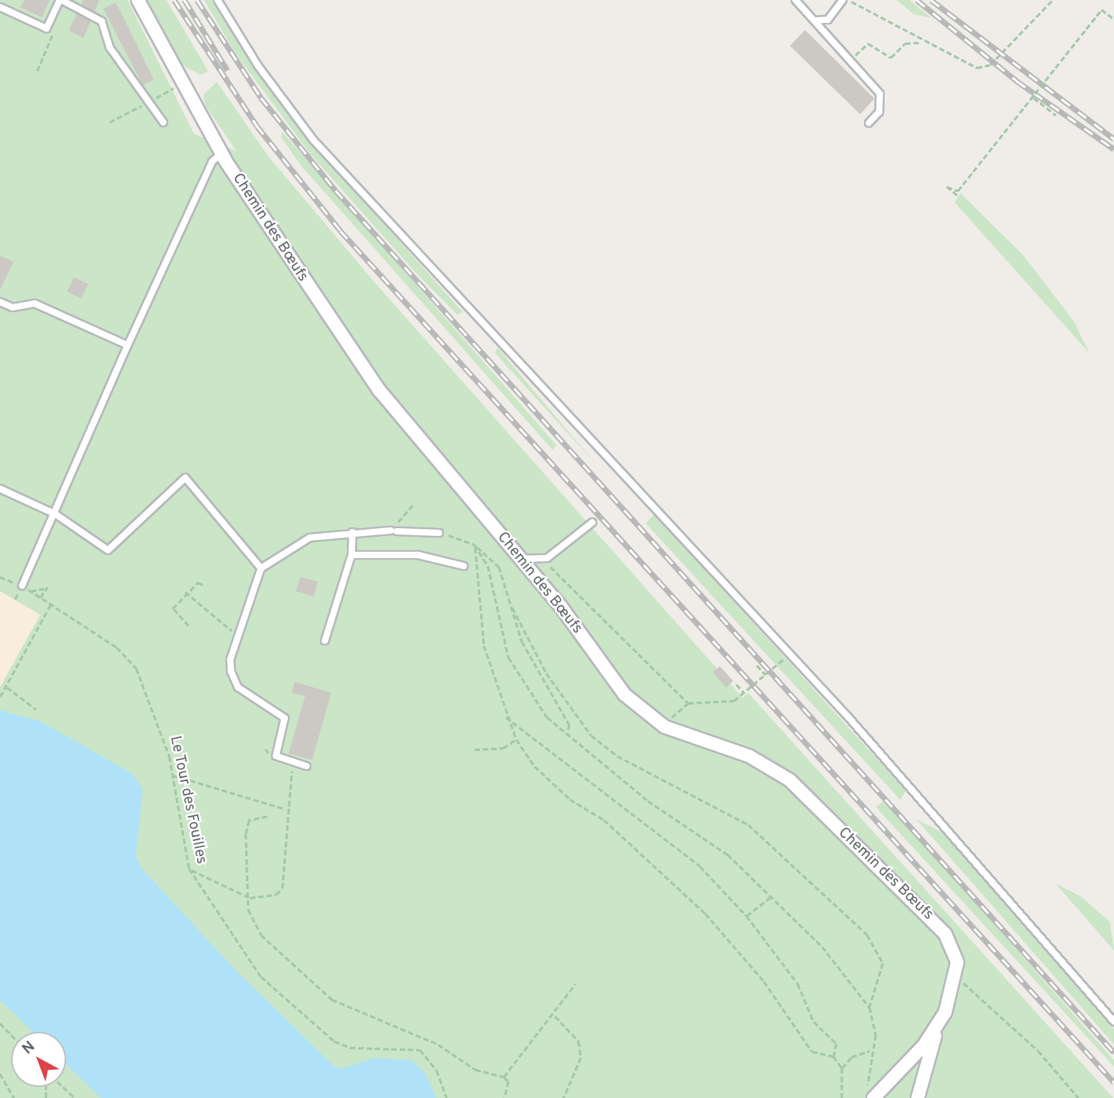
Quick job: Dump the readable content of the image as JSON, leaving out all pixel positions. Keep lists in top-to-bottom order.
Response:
{
  "streets": {
    "street": ["Chemin des Bœufs"],
    "path": ["Le Tour des Fouilles"]
  },
  "north": "top left"
}
